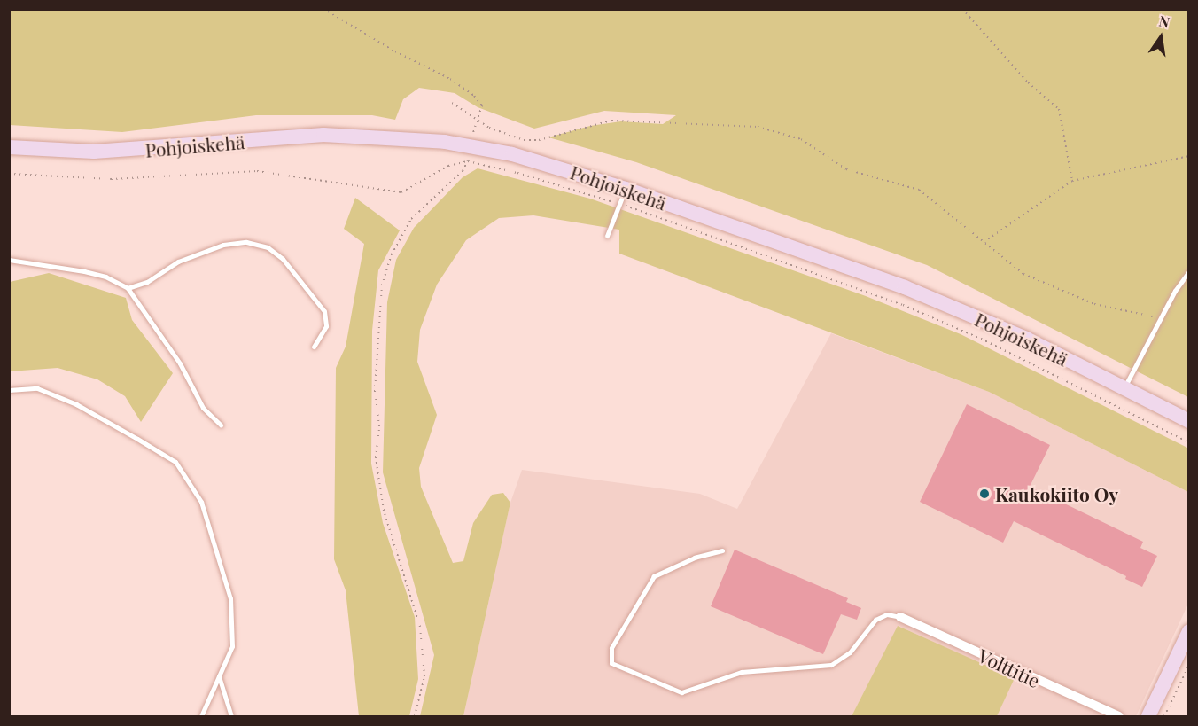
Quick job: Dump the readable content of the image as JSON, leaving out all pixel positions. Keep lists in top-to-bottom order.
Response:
{
  "streets": {
    "main road": ["Pohjoiskehä"],
    "street": ["Volttitie"]
  },
  "places": ["Kaukokiito Oy"],
  "north": "top"
}
